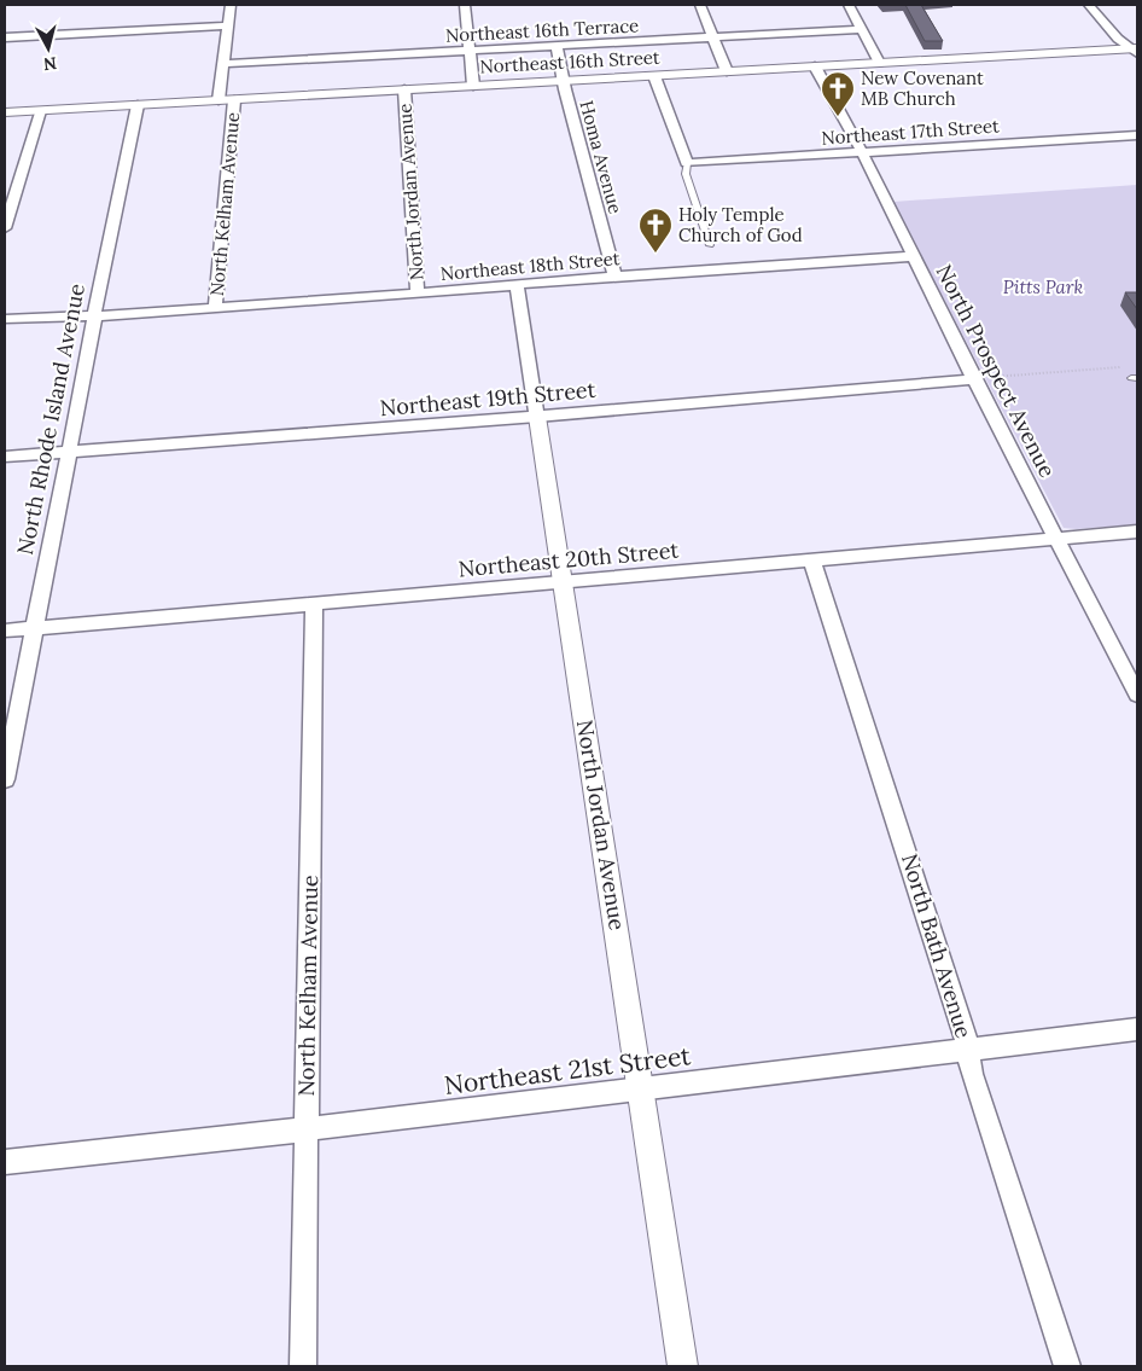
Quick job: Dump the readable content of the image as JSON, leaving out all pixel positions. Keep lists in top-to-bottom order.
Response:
{
  "streets": {
    "street": [
      "Northeast 16th Terrace",
      "Northeast 16th Street",
      "Northeast 17th Street",
      "Homa Avenue",
      "North Jordan Avenue",
      "North Kelham Avenue",
      "Northeast 18th Street",
      "North Prospect Avenue",
      "Northeast 19th Street",
      "North Rhode Island Avenue",
      "Northeast 20th Street",
      "North Bath Avenue",
      "Northeast 21st Street"
    ]
  },
  "crossings": [
    ["Northeast 16th Terrace", "Homa Avenue"],
    ["Northeast 16th Terrace", "North Kelham Avenue"],
    ["Northeast 16th Street", "Homa Avenue"],
    ["Northeast 16th Street", "North Jordan Avenue"],
    ["Northeast 16th Street", "North Kelham Avenue"],
    ["Northeast 16th Street", "North Prospect Avenue"],
    ["Northeast 16th Street", "North Rhode Island Avenue"],
    ["Northeast 17th Street", "North Prospect Avenue"],
    ["Homa Avenue", "Northeast 18th Street"],
    ["North Jordan Avenue", "Northeast 18th Street"],
    ["North Jordan Avenue", "Northeast 19th Street"],
    ["North Jordan Avenue", "Northeast 20th Street"],
    ["North Jordan Avenue", "Northeast 21st Street"],
    ["North Kelham Avenue", "Northeast 18th Street"],
    ["North Kelham Avenue", "Northeast 20th Street"],
    ["North Kelham Avenue", "Northeast 21st Street"],
    ["Northeast 18th Street", "North Prospect Avenue"],
    ["Northeast 18th Street", "North Rhode Island Avenue"],
    ["North Prospect Avenue", "Northeast 19th Street"],
    ["North Prospect Avenue", "Northeast 20th Street"],
    ["Northeast 19th Street", "North Rhode Island Avenue"],
    ["North Rhode Island Avenue", "Northeast 20th Street"],
    ["Northeast 20th Street", "North Bath Avenue"],
    ["North Bath Avenue", "Northeast 21st Street"]
  ],
  "parks": ["Pitts Park"],
  "places": {
    "church": ["New Covenant MB Church", "Holy Temple Church of God"]
  },
  "north": "bottom"
}
